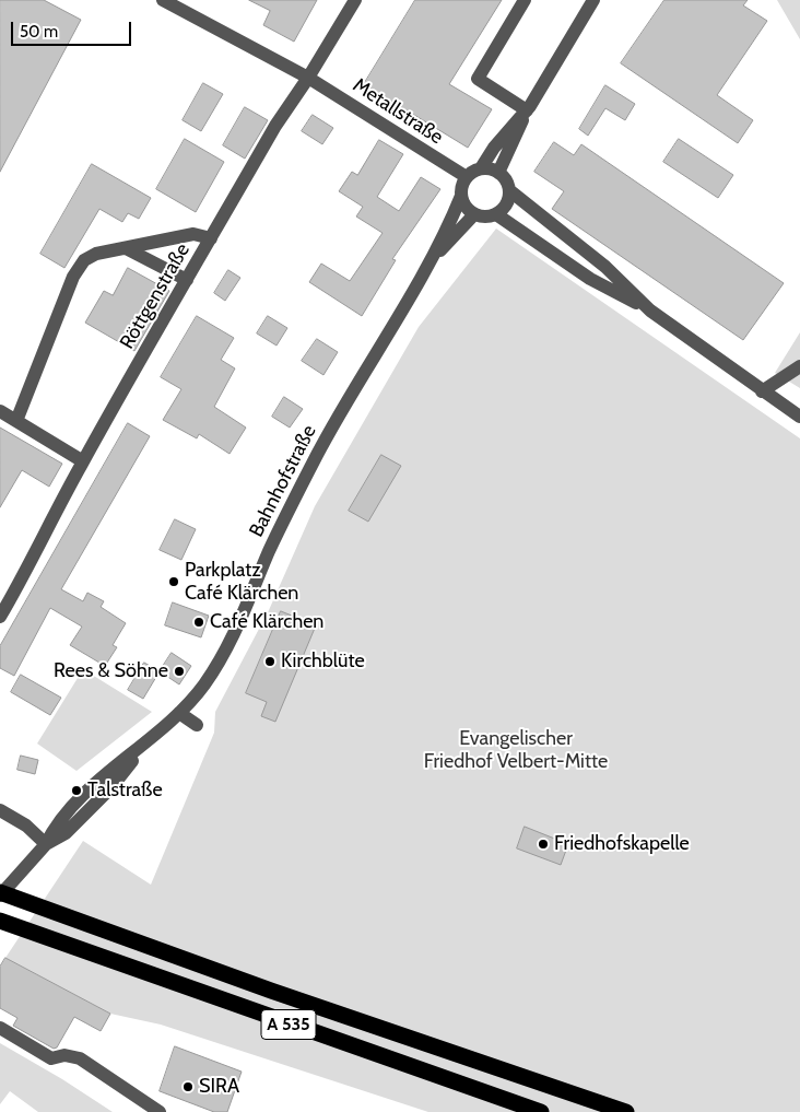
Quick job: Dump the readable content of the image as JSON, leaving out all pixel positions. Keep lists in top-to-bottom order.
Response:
{
  "streets": {
    "highway": ["A 535"],
    "street": ["Metallstraße", "Röttgenstraße", "Bahnhofstraße"]
  },
  "crossings": [
    ["Metallstraße", "Röttgenstraße"],
    ["Metallstraße", "Bahnhofstraße"],
    ["Bahnhofstraße", "A 535"]
  ],
  "parks": ["Evangelischer Friedhof Velbert-Mitte"],
  "places": [
    "Parkplatz Café Klärchen",
    "Café Klärchen",
    "Kirchblüte",
    "Rees & Söhne",
    "Talstraße",
    "Friedhofskapelle",
    "SIRA"
  ],
  "scale_bar": "50 m"
}
